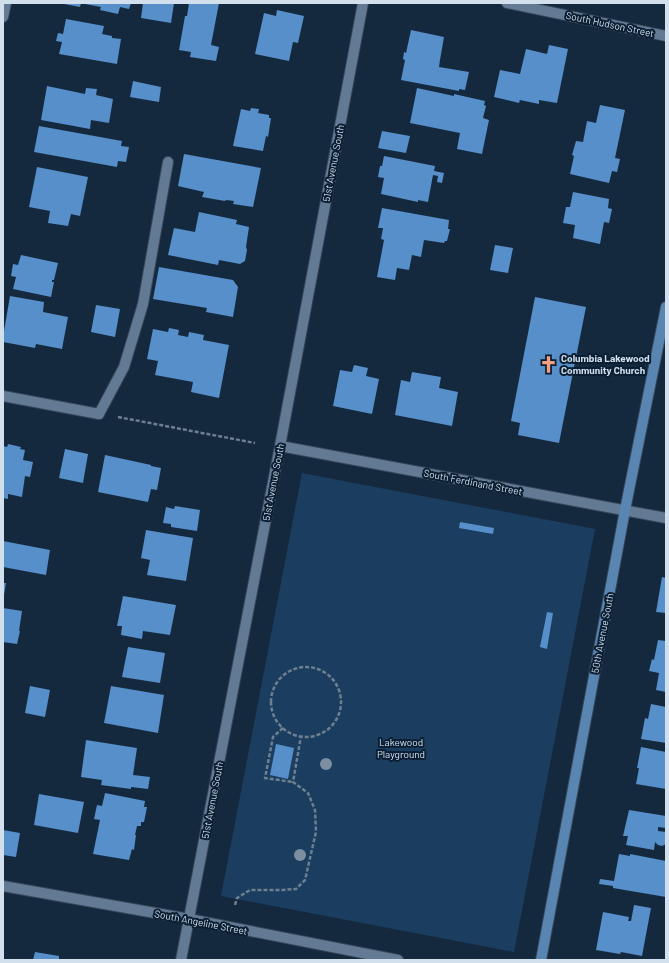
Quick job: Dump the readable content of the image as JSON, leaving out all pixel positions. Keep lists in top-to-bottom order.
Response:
{
  "streets": {
    "street": [
      "South Hudson Street",
      "51st Avenue South",
      "South Ferdinand Street",
      "50th Avenue South",
      "South Angeline Street"
    ]
  },
  "crossings": [
    ["51st Avenue South", "South Ferdinand Street"],
    ["51st Avenue South", "South Angeline Street"],
    ["South Ferdinand Street", "50th Avenue South"]
  ],
  "parks": ["Lakewood Playground"],
  "places": {
    "church": ["Columbia Lakewood Community Church"]
  }
}
